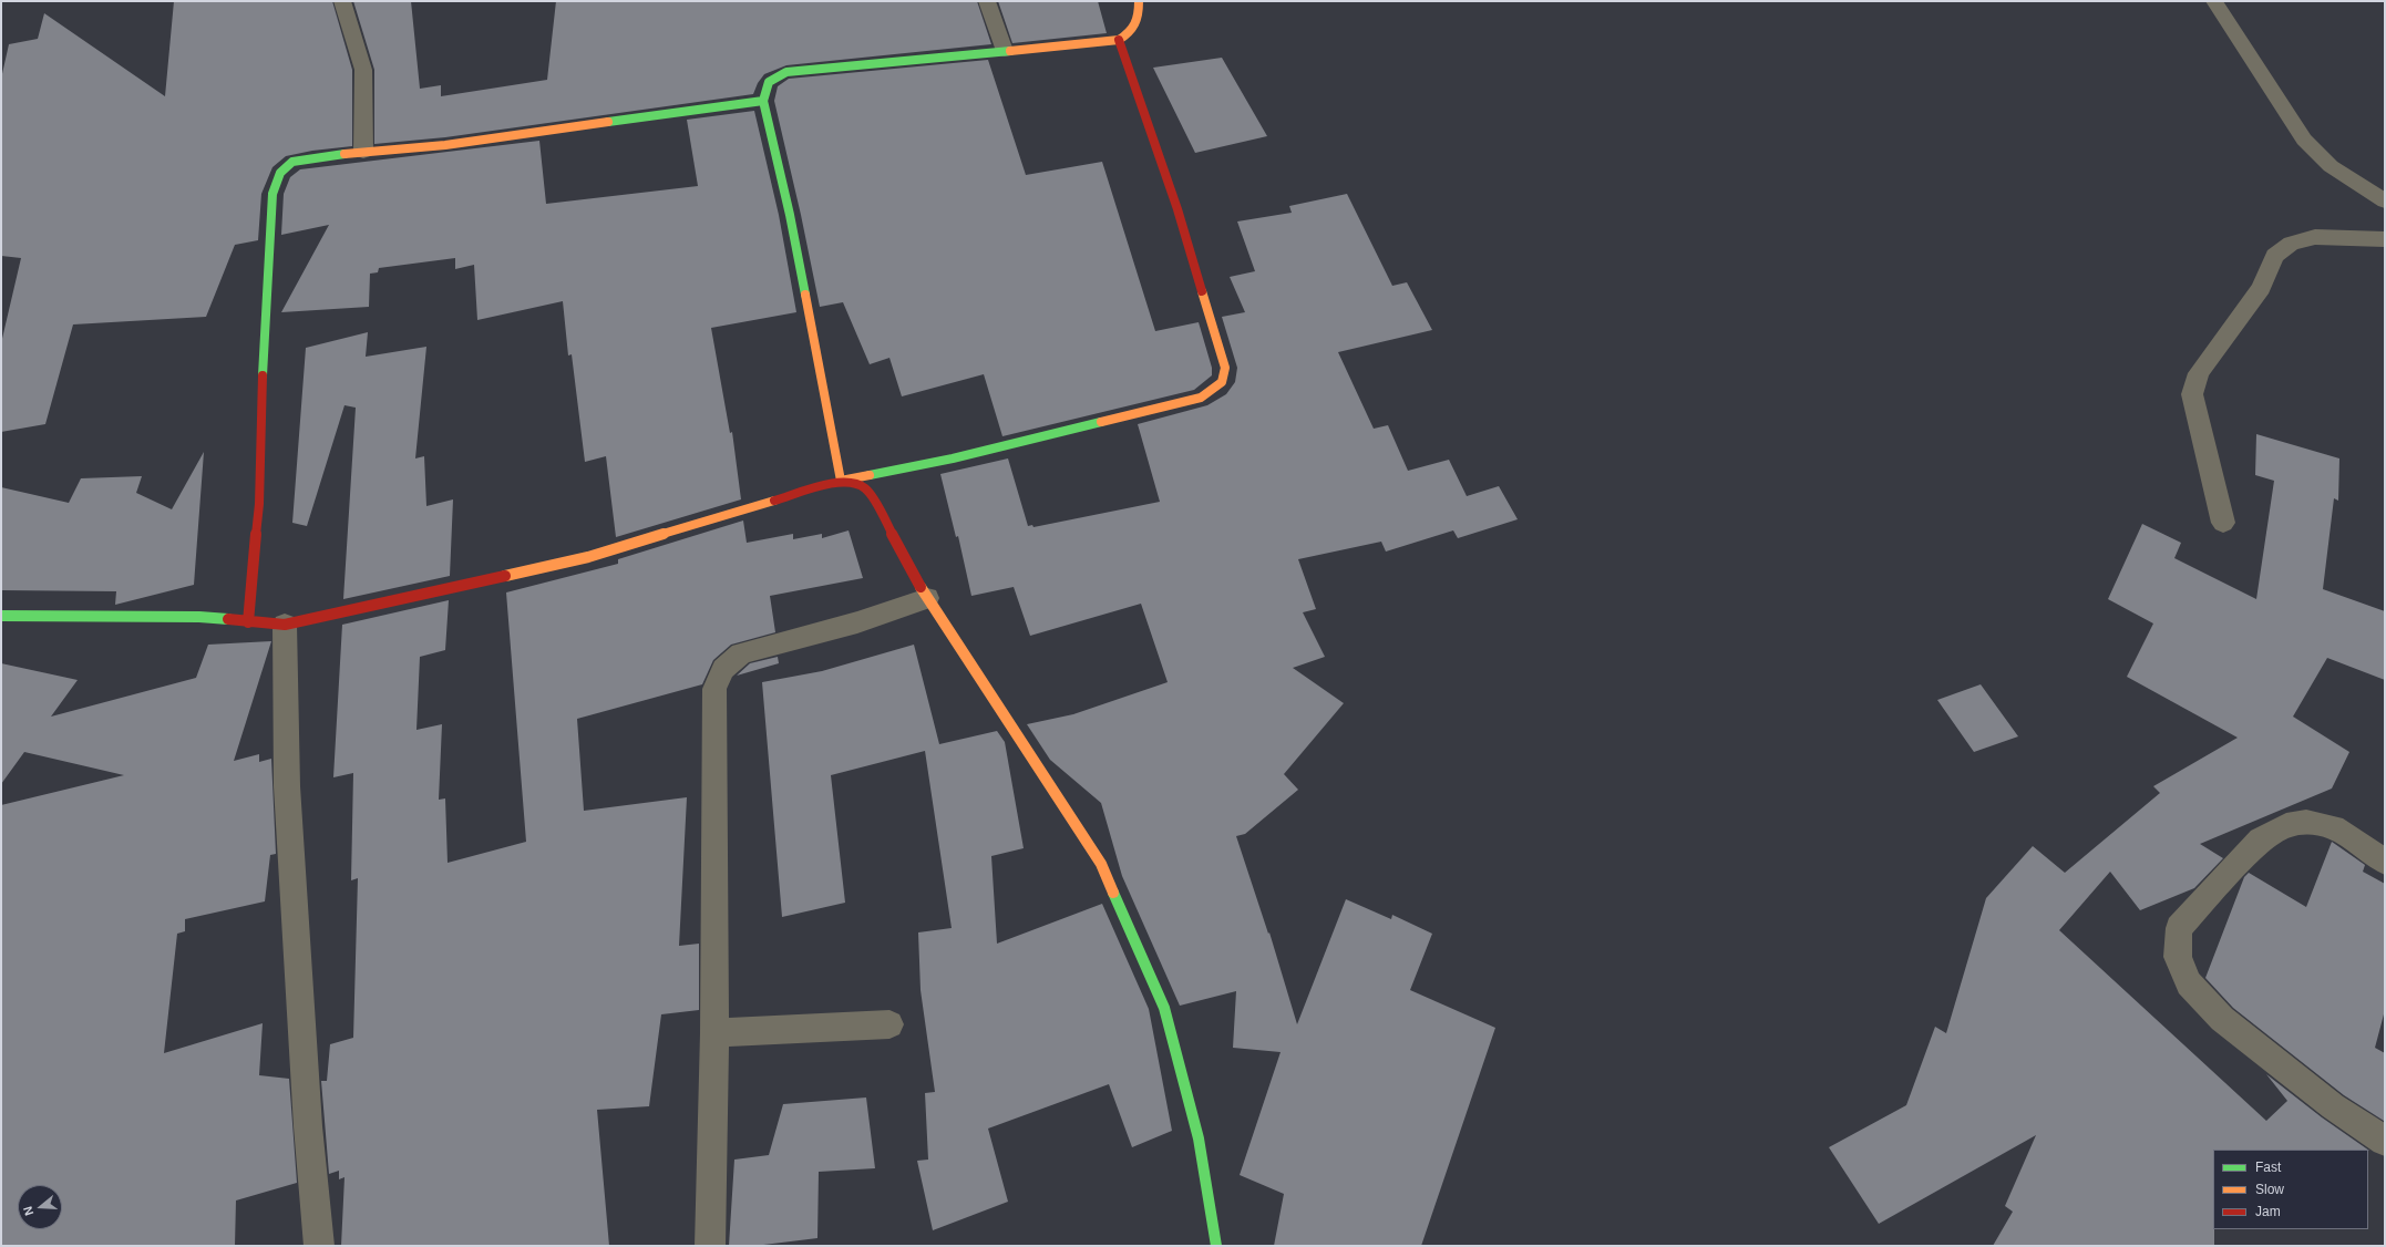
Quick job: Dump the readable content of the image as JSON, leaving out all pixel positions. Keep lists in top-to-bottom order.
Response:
{
  "legend": ["Fast", "Slow", "Jam"],
  "north": "left"
}
